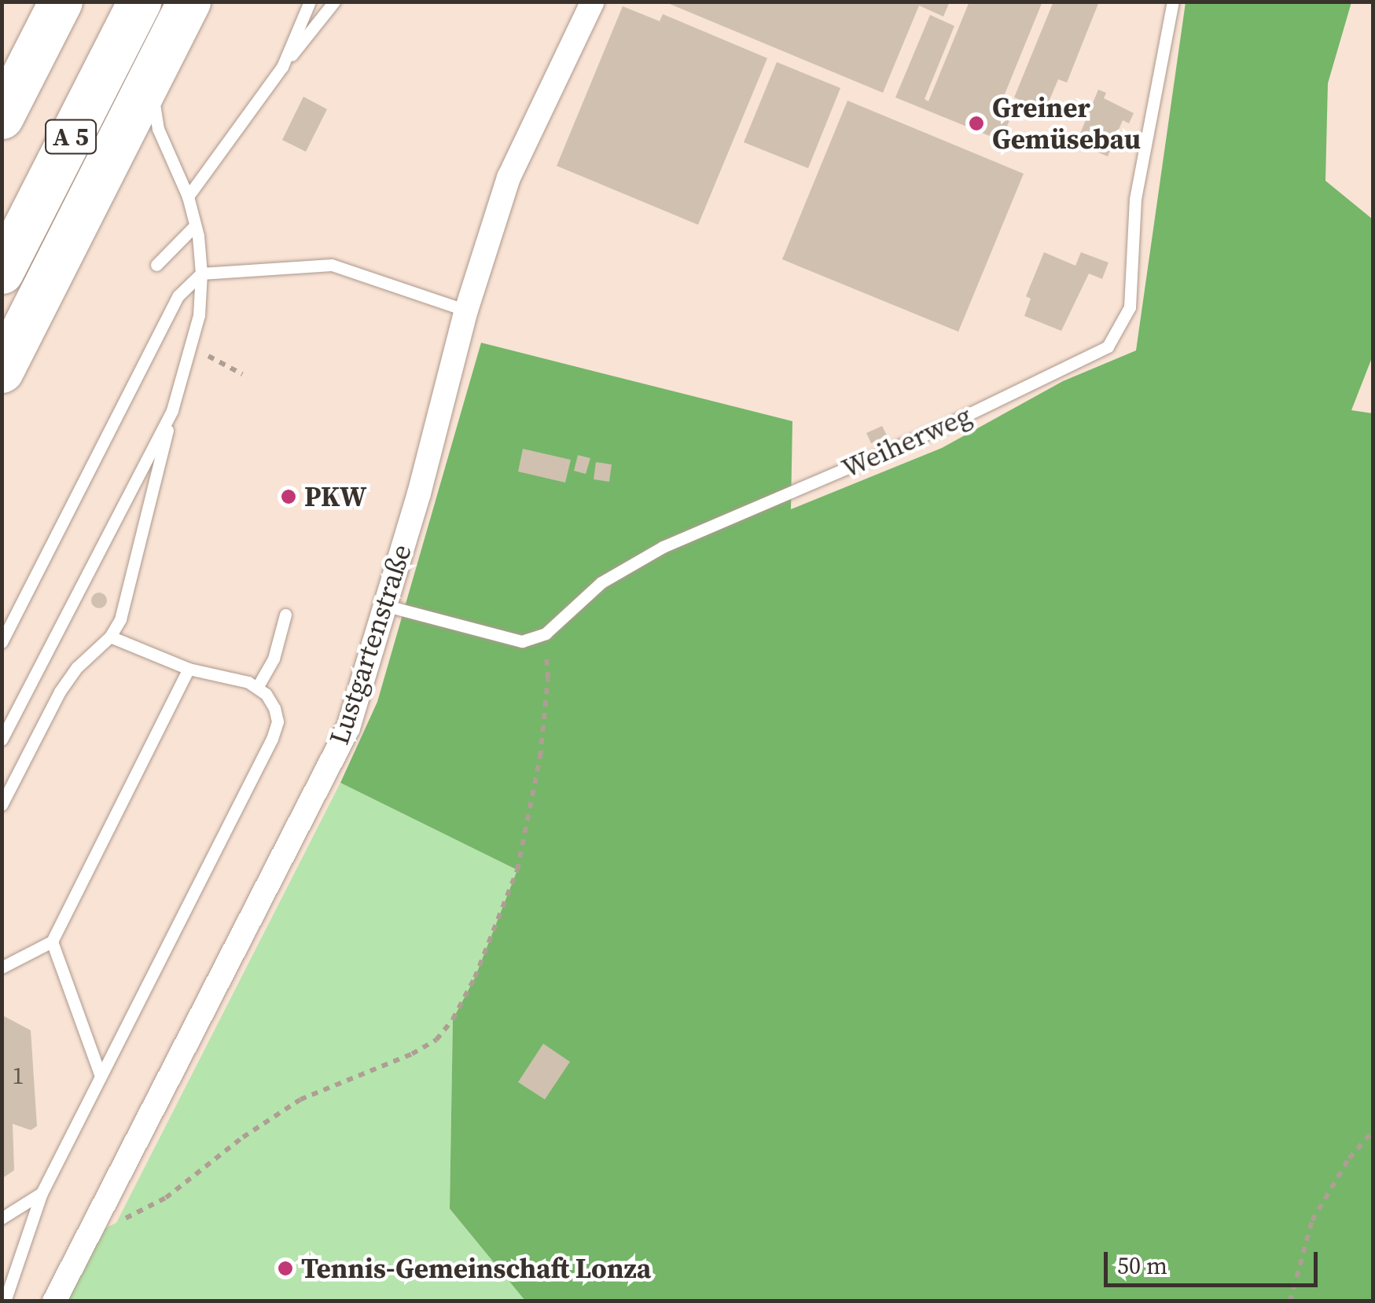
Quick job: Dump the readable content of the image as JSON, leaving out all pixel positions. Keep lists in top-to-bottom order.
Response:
{
  "streets": {
    "highway": ["A 5"],
    "street": ["Lustgartenstraße"],
    "lane": ["Weiherweg"]
  },
  "places": ["Greiner Gemüsebau", "PKW", "Tennis-Gemeinschaft Lonza"],
  "house_numbers": ["1"],
  "scale_bar": "50 m"
}
